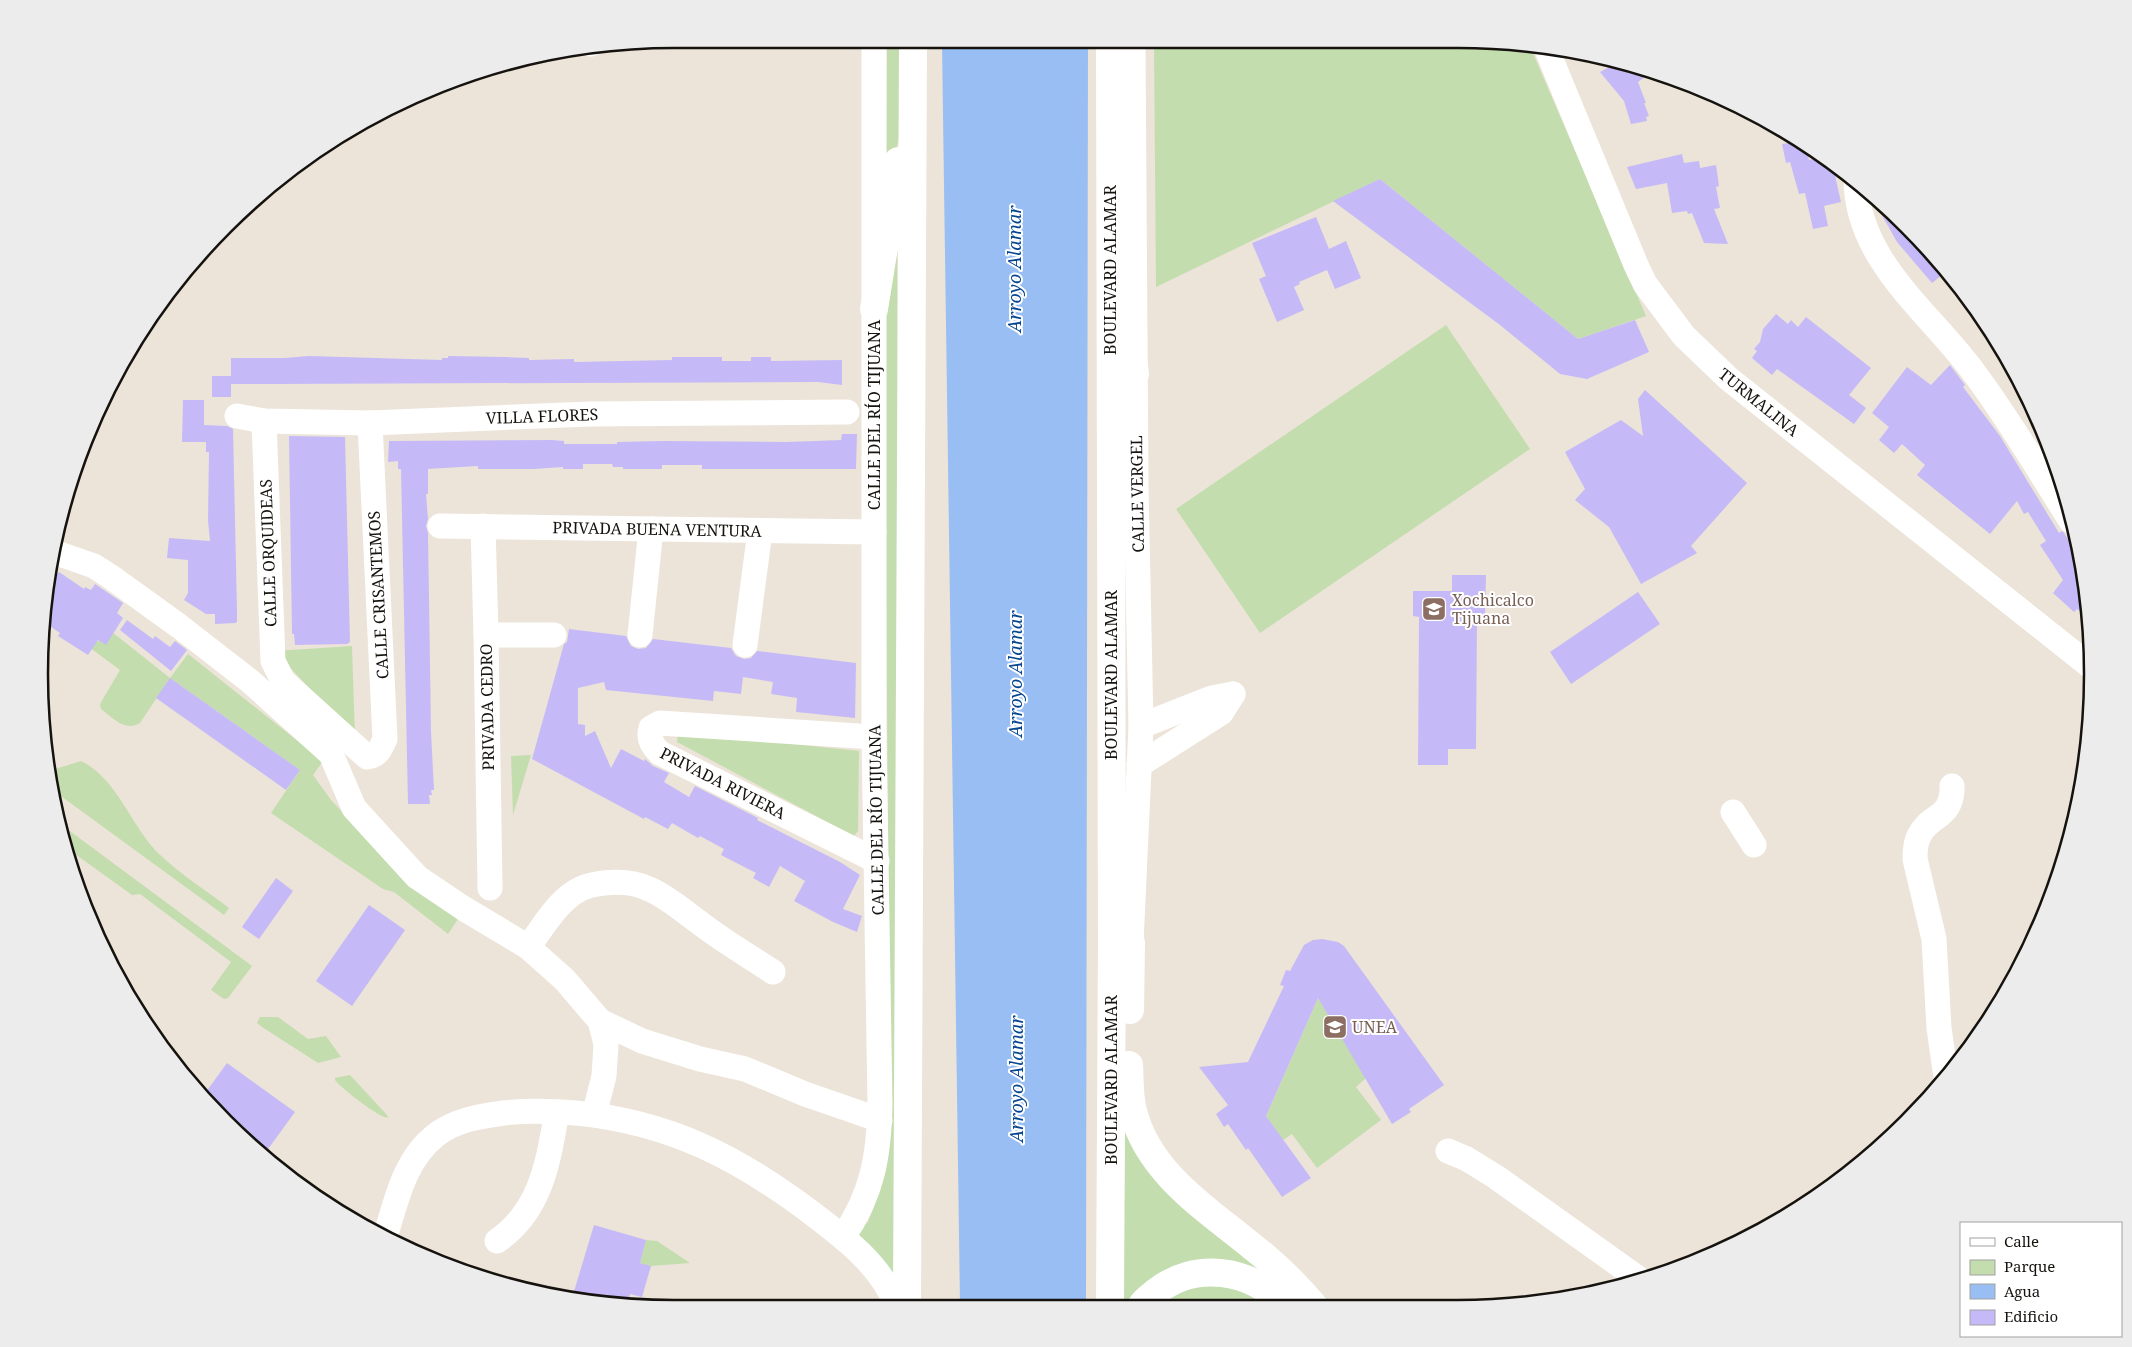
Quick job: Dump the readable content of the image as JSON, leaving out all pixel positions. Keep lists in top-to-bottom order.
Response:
{
  "streets": {
    "highway": ["BOULEVARD ALAMAR"],
    "street": [
      "TURMALINA",
      "CALLE DEL RÍO TIJUANA",
      "VILLA FLORES",
      "CALLE VERGEL",
      "PRIVADA BUENA VENTURA",
      "CALLE ORQUIDEAS",
      "CALLE CRISANTEMOS",
      "PRIVADA CEDRO",
      "PRIVADA RIVIERA"
    ]
  },
  "crossings": [
    ["CALLE DEL RÍO TIJUANA", "VILLA FLORES"],
    ["CALLE DEL RÍO TIJUANA", "PRIVADA BUENA VENTURA"],
    ["CALLE DEL RÍO TIJUANA", "PRIVADA RIVIERA"],
    ["VILLA FLORES", "CALLE ORQUIDEAS"],
    ["VILLA FLORES", "CALLE CRISANTEMOS"],
    ["PRIVADA BUENA VENTURA", "PRIVADA CEDRO"],
    ["CALLE ORQUIDEAS", "CALLE CRISANTEMOS"]
  ],
  "water": ["Arroyo Alamar"],
  "places": {
    "school or university": ["Xochicalco Tijuana", "UNEA"]
  },
  "legend": [
    "Calle",
    "Parque",
    "Agua",
    "Edificio"
  ]
}
